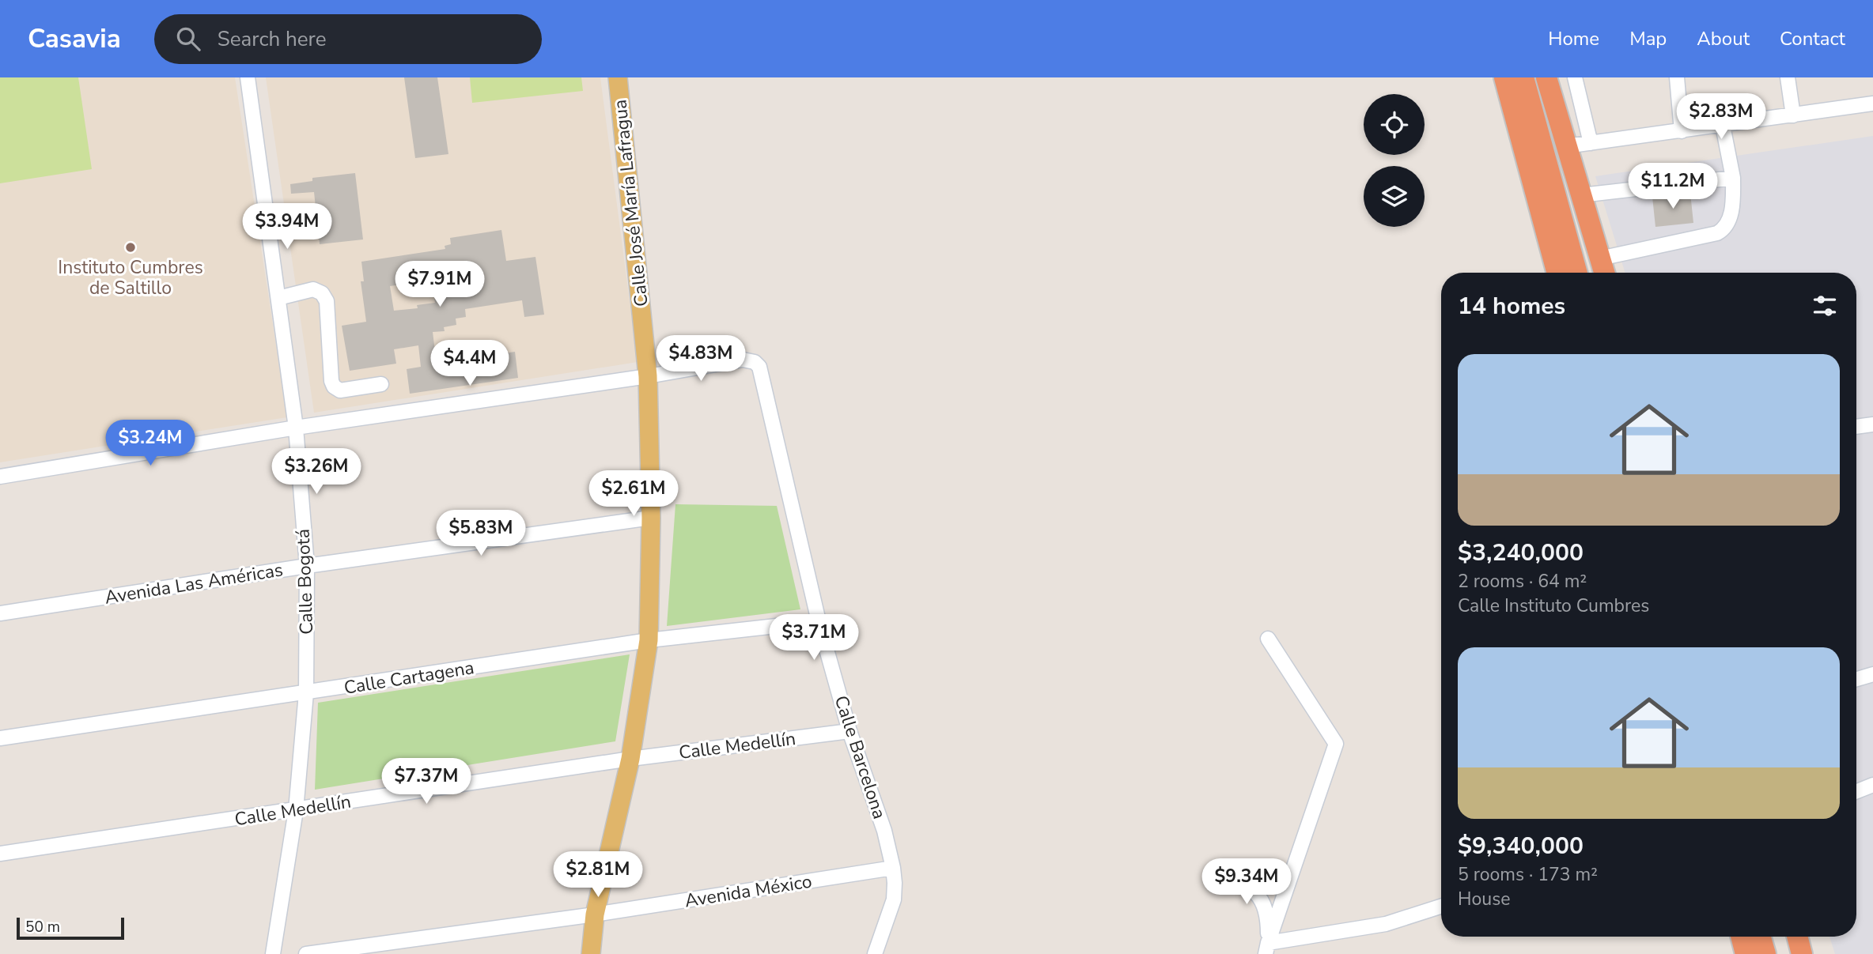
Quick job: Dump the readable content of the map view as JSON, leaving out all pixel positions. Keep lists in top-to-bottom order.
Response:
{
  "streets": {
    "main road": ["Calle José María Lafragua"],
    "street": [
      "Calle Bogotá",
      "Avenida Las Américas",
      "Calle Cartagena",
      "Calle Medellín",
      "Calle Barcelona",
      "Avenida México"
    ]
  },
  "crossings": [
    ["Calle José María Lafragua", "Avenida Las Américas"],
    ["Calle José María Lafragua", "Calle Cartagena"],
    ["Calle José María Lafragua", "Calle Medellín"],
    ["Calle José María Lafragua", "Calle Barcelona"],
    ["Calle José María Lafragua", "Avenida México"],
    ["Calle Bogotá", "Avenida Las Américas"],
    ["Calle Bogotá", "Calle Cartagena"],
    ["Calle Bogotá", "Calle Medellín"],
    ["Calle Cartagena", "Calle Barcelona"],
    ["Calle Medellín", "Calle Barcelona"],
    ["Calle Barcelona", "Avenida México"]
  ],
  "places": ["Instituto Cumbres de Saltillo"],
  "scale_bar": "50 m",
  "page": {
    "header": "Casavia",
    "search": "Search here",
    "nav": [
      "Home",
      "Map",
      "About",
      "Contact"
    ],
    "price": [
      "$2.83M",
      "$11.2M",
      "$3.94M",
      "$7.91M",
      "$4.83M",
      "$4.4M",
      "$3.24M",
      "$3.26M",
      "$2.61M",
      "$5.83M",
      "$3.71M",
      "$7.37M",
      "$2.81M",
      "$9.34M"
    ],
    "heading": "14 homes",
    "list": [
      {
        "name": "$3,240,000",
        "note": "2 rooms · 64 m² · Calle Instituto Cumbres"
      },
      {
        "name": "$9,340,000",
        "note": "5 rooms · 173 m² · House"
      }
    ],
    "scale": "50 m"
  }
}
